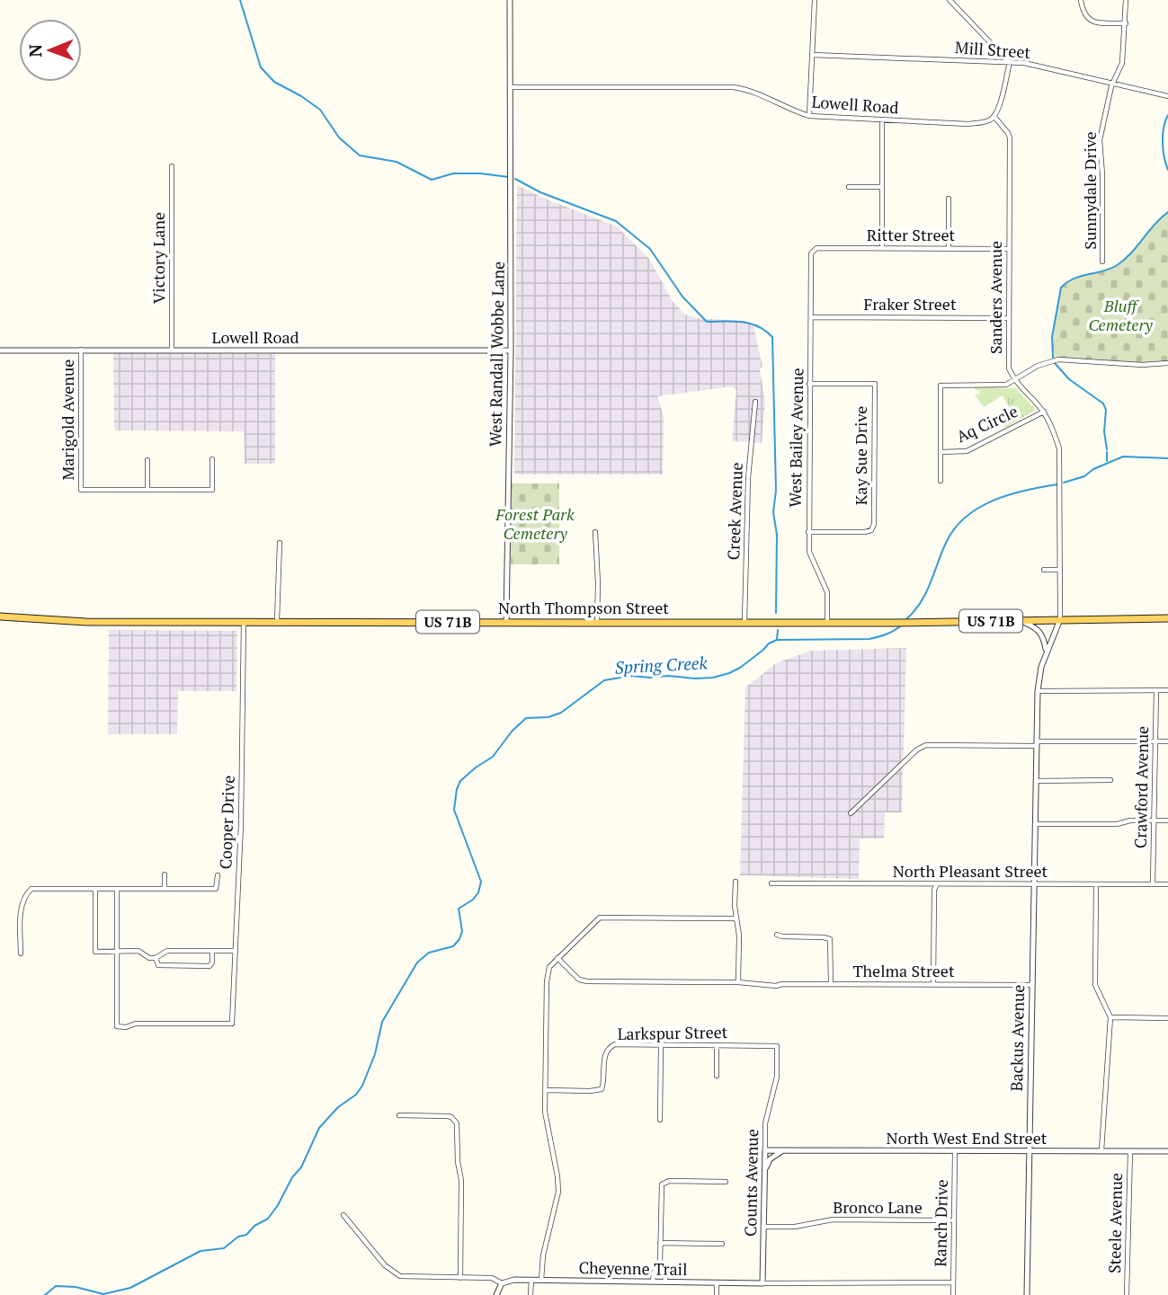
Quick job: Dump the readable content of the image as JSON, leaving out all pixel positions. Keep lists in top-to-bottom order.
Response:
{
  "streets": {
    "main road": ["North Thompson Street", "US 71B"],
    "street": [
      "Mill Street",
      "Lowell Road",
      "Sunnydale Drive",
      "Ritter Street",
      "Victory Lane",
      "Sanders Avenue",
      "Fraker Street",
      "West Randall Wobbe Lane",
      "Marigold Avenue",
      "Aq Circle",
      "West Bailey Avenue",
      "Kay Sue Drive",
      "Creek Avenue",
      "Crawford Avenue",
      "Cooper Drive",
      "North Pleasant Street",
      "Thelma Street",
      "Larkspur Street",
      "Backus Avenue",
      "North West End Street",
      "Counts Avenue",
      "Bronco Lane",
      "Ranch Drive",
      "Steele Avenue",
      "Cheyenne Trail"
    ]
  },
  "crossings": [
    ["Mill Street", "Sunnydale Drive"],
    ["Lowell Road", "Victory Lane"],
    ["Lowell Road", "Sanders Avenue"],
    ["Lowell Road", "West Randall Wobbe Lane"],
    ["Lowell Road", "Marigold Avenue"],
    ["Ritter Street", "Sanders Avenue"],
    ["Ritter Street", "West Bailey Avenue"],
    ["Sanders Avenue", "Fraker Street"],
    ["Sanders Avenue", "Aq Circle"],
    ["Fraker Street", "West Bailey Avenue"],
    ["West Randall Wobbe Lane", "North Thompson Street"],
    ["West Bailey Avenue", "Kay Sue Drive"],
    ["West Bailey Avenue", "North Thompson Street"],
    ["Creek Avenue", "North Thompson Street"],
    ["North Thompson Street", "Cooper Drive"],
    ["North Thompson Street", "Backus Avenue"],
    ["Crawford Avenue", "North Pleasant Street"],
    ["North Pleasant Street", "Backus Avenue"],
    ["Thelma Street", "Backus Avenue"],
    ["Larkspur Street", "Counts Avenue"],
    ["Backus Avenue", "North West End Street"],
    ["North West End Street", "Counts Avenue"],
    ["North West End Street", "Ranch Drive"],
    ["North West End Street", "Steele Avenue"],
    ["Counts Avenue", "Bronco Lane"],
    ["Counts Avenue", "Cheyenne Trail"],
    ["Bronco Lane", "Ranch Drive"],
    ["Ranch Drive", "Cheyenne Trail"]
  ],
  "water": ["Spring Creek"],
  "parks": ["Bluff Cemetery", "Forest Park Cemetery"],
  "north": "left"
}
